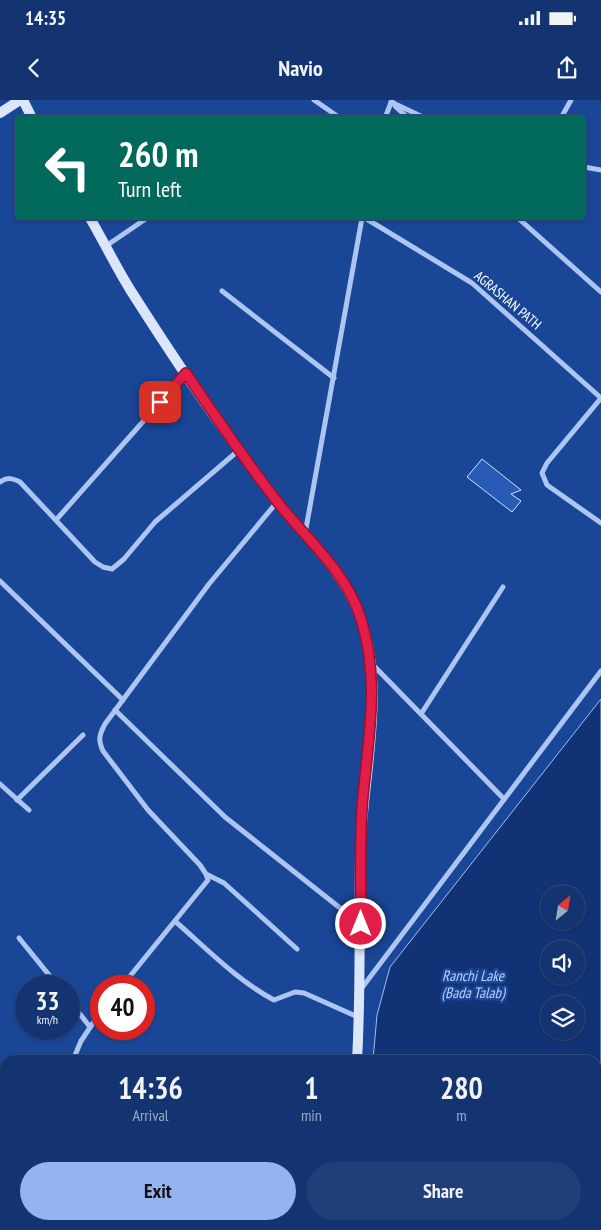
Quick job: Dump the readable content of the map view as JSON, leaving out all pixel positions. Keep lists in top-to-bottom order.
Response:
{
  "streets": {
    "street": ["AGRASHAN PATH"]
  },
  "water": ["Ranchi Lake (Bada Talab)"],
  "north": "top right",
  "page": {
    "status": "14:35",
    "header": "Navio",
    "turn": ["260 m", "Turn left"],
    "speed": "33 km/h",
    "limit": "40",
    "eta": [
      "14:36",
      "Arrival",
      "1",
      "min",
      "280",
      "m"
    ],
    "buttons": ["Exit", "Share"]
  }
}
